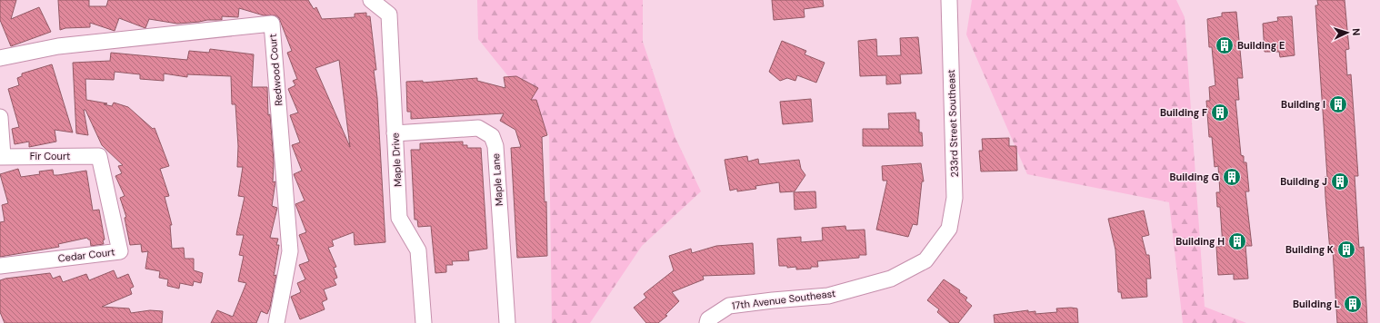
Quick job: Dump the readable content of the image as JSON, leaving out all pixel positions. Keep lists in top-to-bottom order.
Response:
{
  "streets": {
    "street": [
      "Redwood Court",
      "233rd Street Southeast",
      "Fir Court",
      "Maple Drive",
      "Maple Lane",
      "Cedar Court",
      "17th Avenue Southeast"
    ]
  },
  "crossings": [
    ["233rd Street Southeast", "17th Avenue Southeast"],
    ["Fir Court", "Cedar Court"],
    ["Maple Drive", "Maple Lane"]
  ],
  "places": {
    "building": [
      "Building E",
      "Building I",
      "Building F",
      "Building G",
      "Building J",
      "Building H",
      "Building K",
      "Building L"
    ]
  },
  "north": "right"
}
